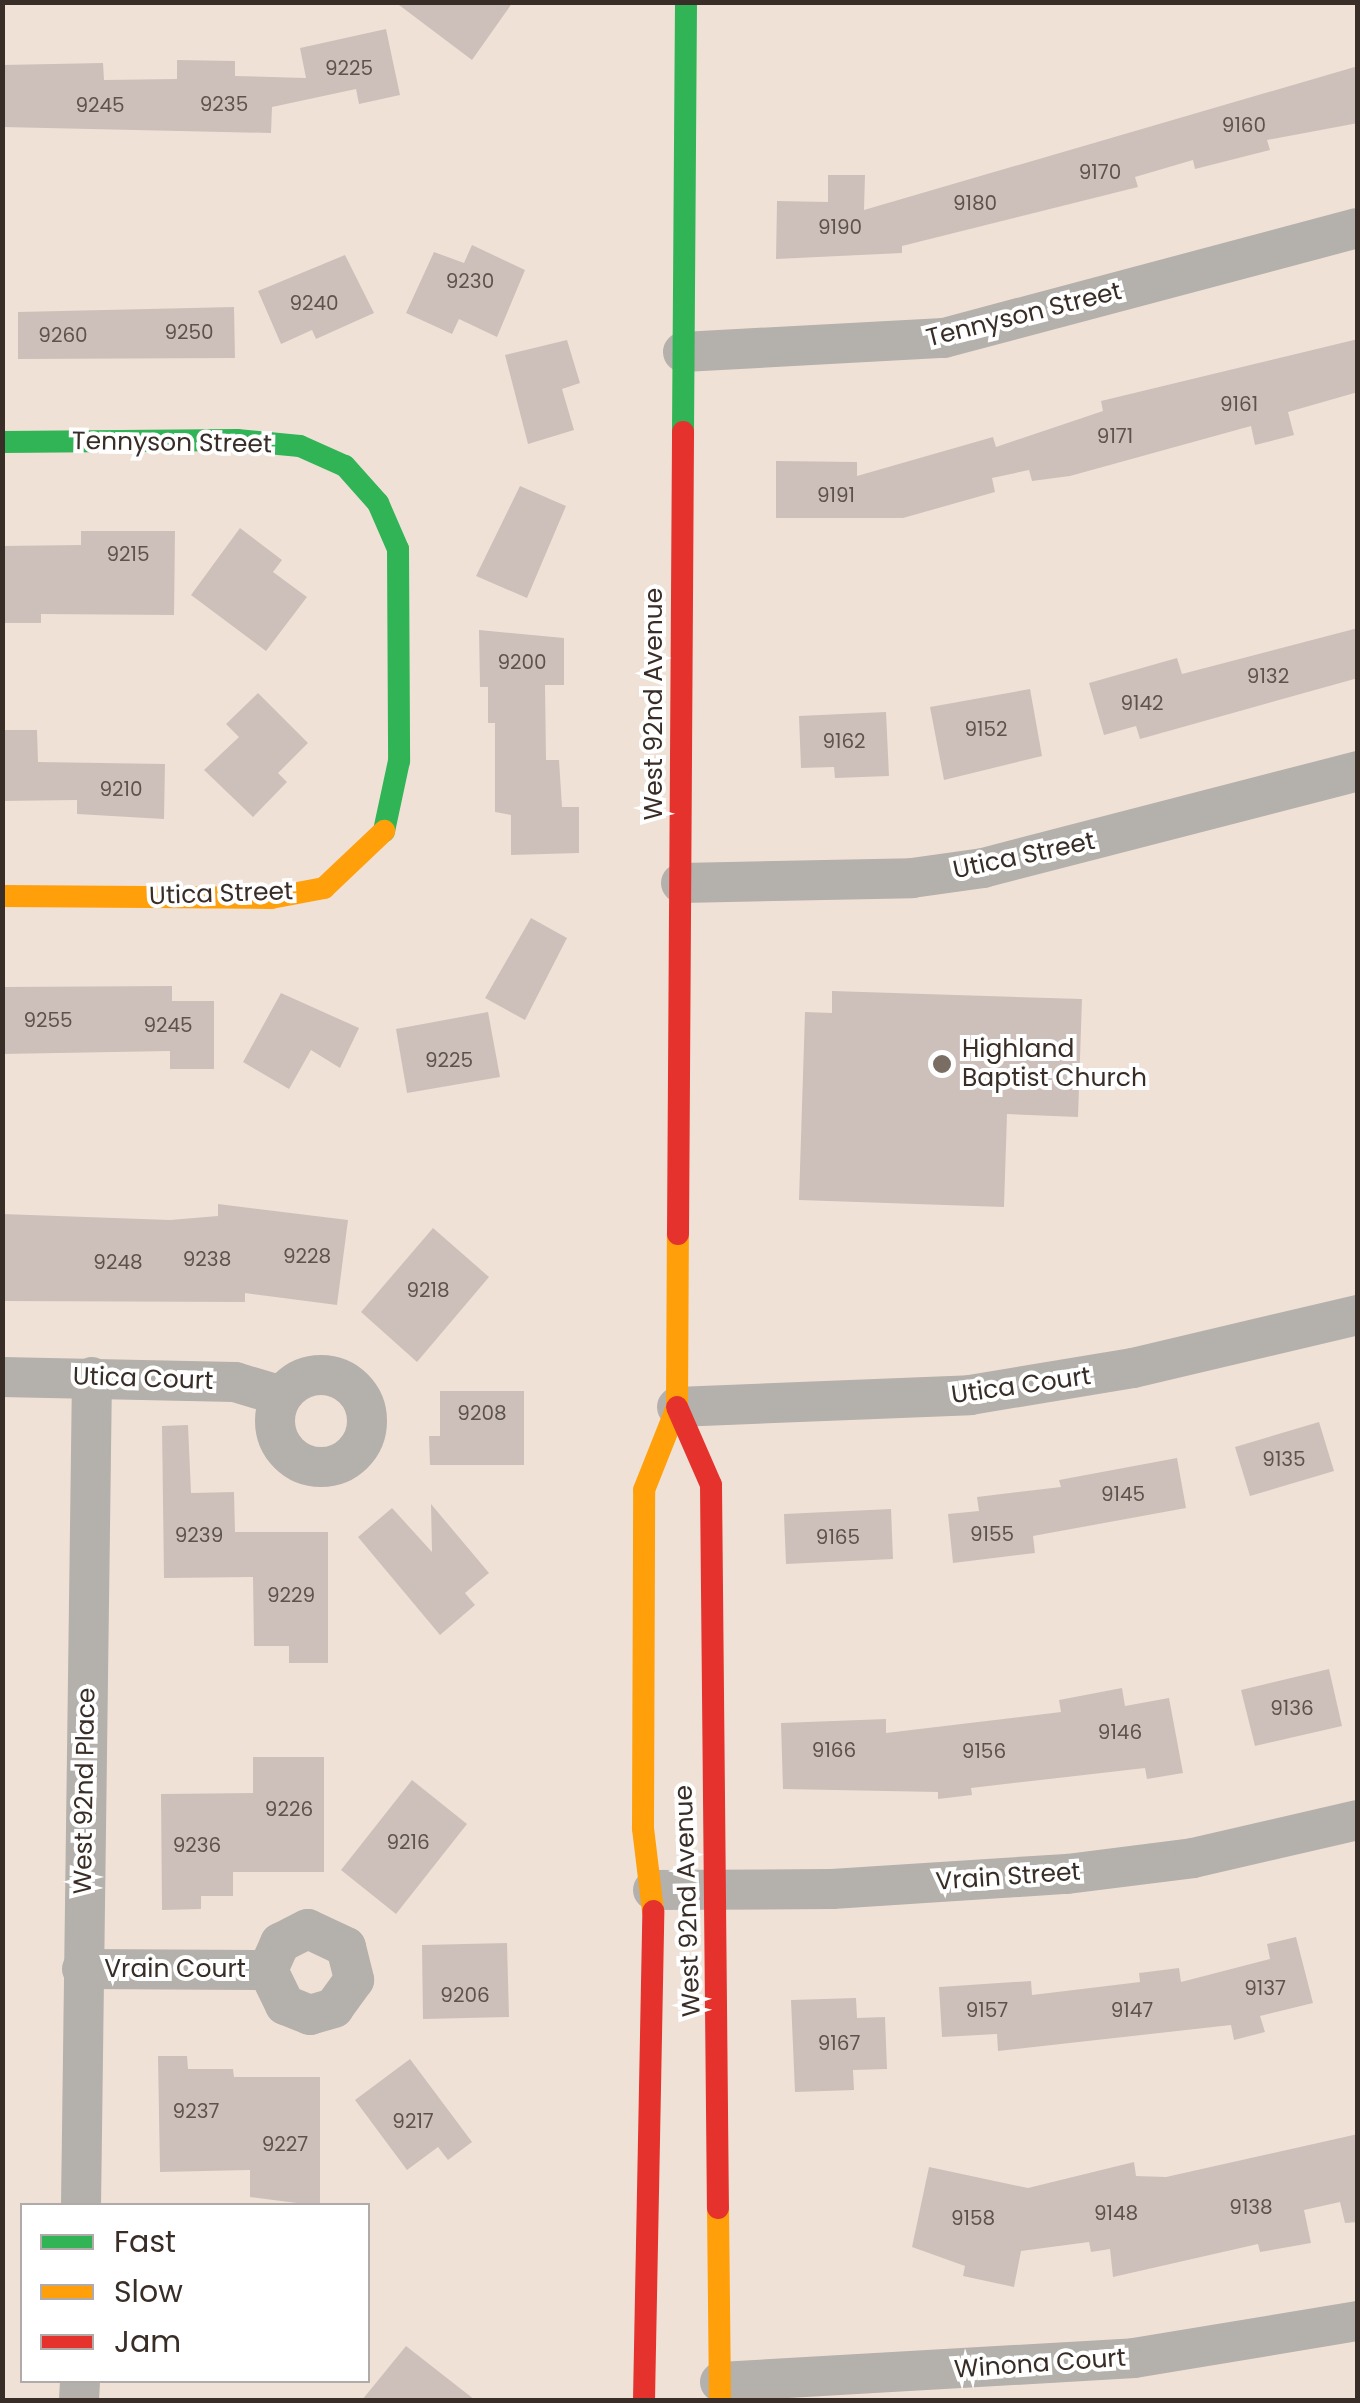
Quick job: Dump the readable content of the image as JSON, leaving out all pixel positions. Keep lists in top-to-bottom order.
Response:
{
  "streets": {
    "main road": ["Tennyson Street", "West 92nd Avenue", "Utica Street"],
    "street": [
      "Utica Court",
      "West 92nd Place",
      "Vrain Street",
      "Vrain Court",
      "Winona Court"
    ]
  },
  "crossings": [
    ["Tennyson Street", "West 92nd Avenue"],
    ["Tennyson Street", "Utica Street"],
    ["West 92nd Avenue", "Utica Street"],
    ["West 92nd Avenue", "Utica Court"],
    ["West 92nd Avenue", "Vrain Street"],
    ["West 92nd Avenue", "Winona Court"],
    ["Utica Court", "West 92nd Place"],
    ["West 92nd Place", "Vrain Court"]
  ],
  "places": ["Highland Baptist Church"],
  "house_numbers": [
    "9225",
    "9235",
    "9245",
    "9160",
    "9170",
    "9180",
    "9190",
    "9230",
    "9240",
    "9250",
    "9260",
    "9161",
    "9171",
    "9191",
    "9215",
    "9200",
    "9132",
    "9142",
    "9152",
    "9162",
    "9210",
    "9255",
    "9245",
    "9225",
    "9228",
    "9238",
    "9248",
    "9218",
    "9208",
    "9135",
    "9145",
    "9155",
    "9239",
    "9165",
    "9229",
    "9136",
    "9146",
    "9166",
    "9156",
    "9226",
    "9216",
    "9236",
    "9137",
    "9206",
    "9157",
    "9147",
    "9167",
    "9237",
    "9217",
    "9227",
    "9138",
    "9148",
    "9158"
  ],
  "legend": ["Fast", "Slow", "Jam"]
}
